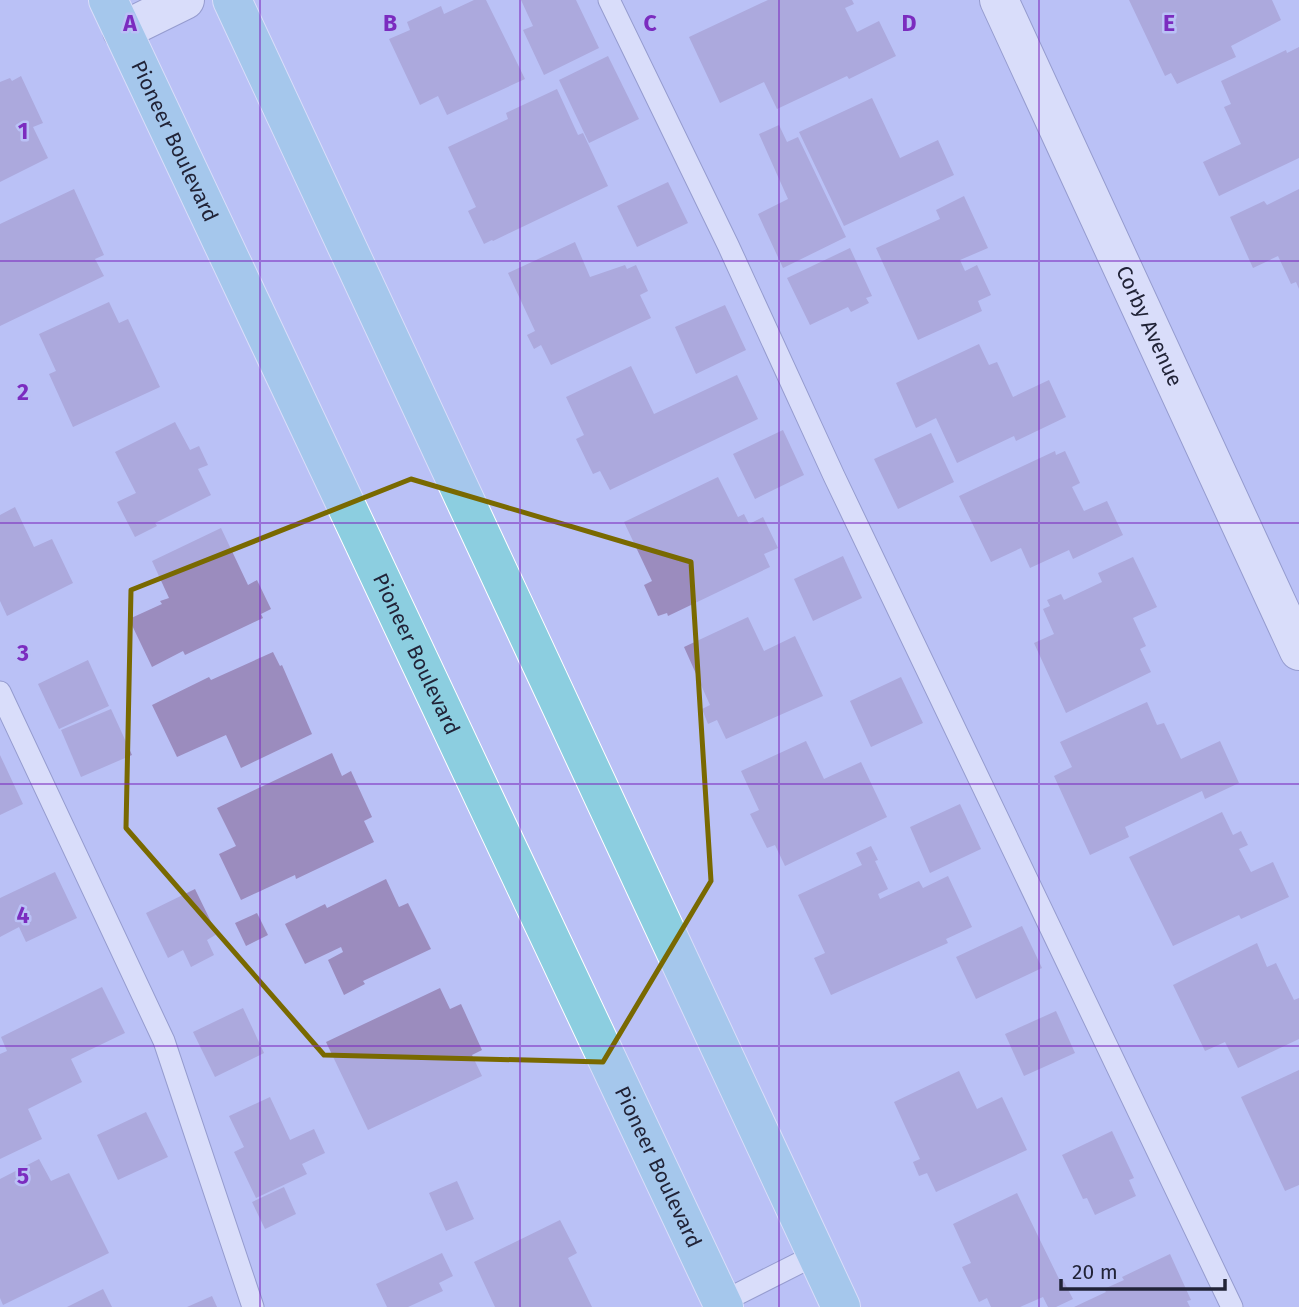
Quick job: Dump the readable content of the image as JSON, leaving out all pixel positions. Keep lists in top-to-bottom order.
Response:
{
  "streets": {
    "main road": ["Pioneer Boulevard"],
    "street": ["Corby Avenue"]
  },
  "scale_bar": "20 m",
  "grid": {
    "columns": [
      "A",
      "B",
      "C",
      "D",
      "E"
    ],
    "rows": [
      "1",
      "2",
      "3",
      "4",
      "5"
    ]
  }
}
